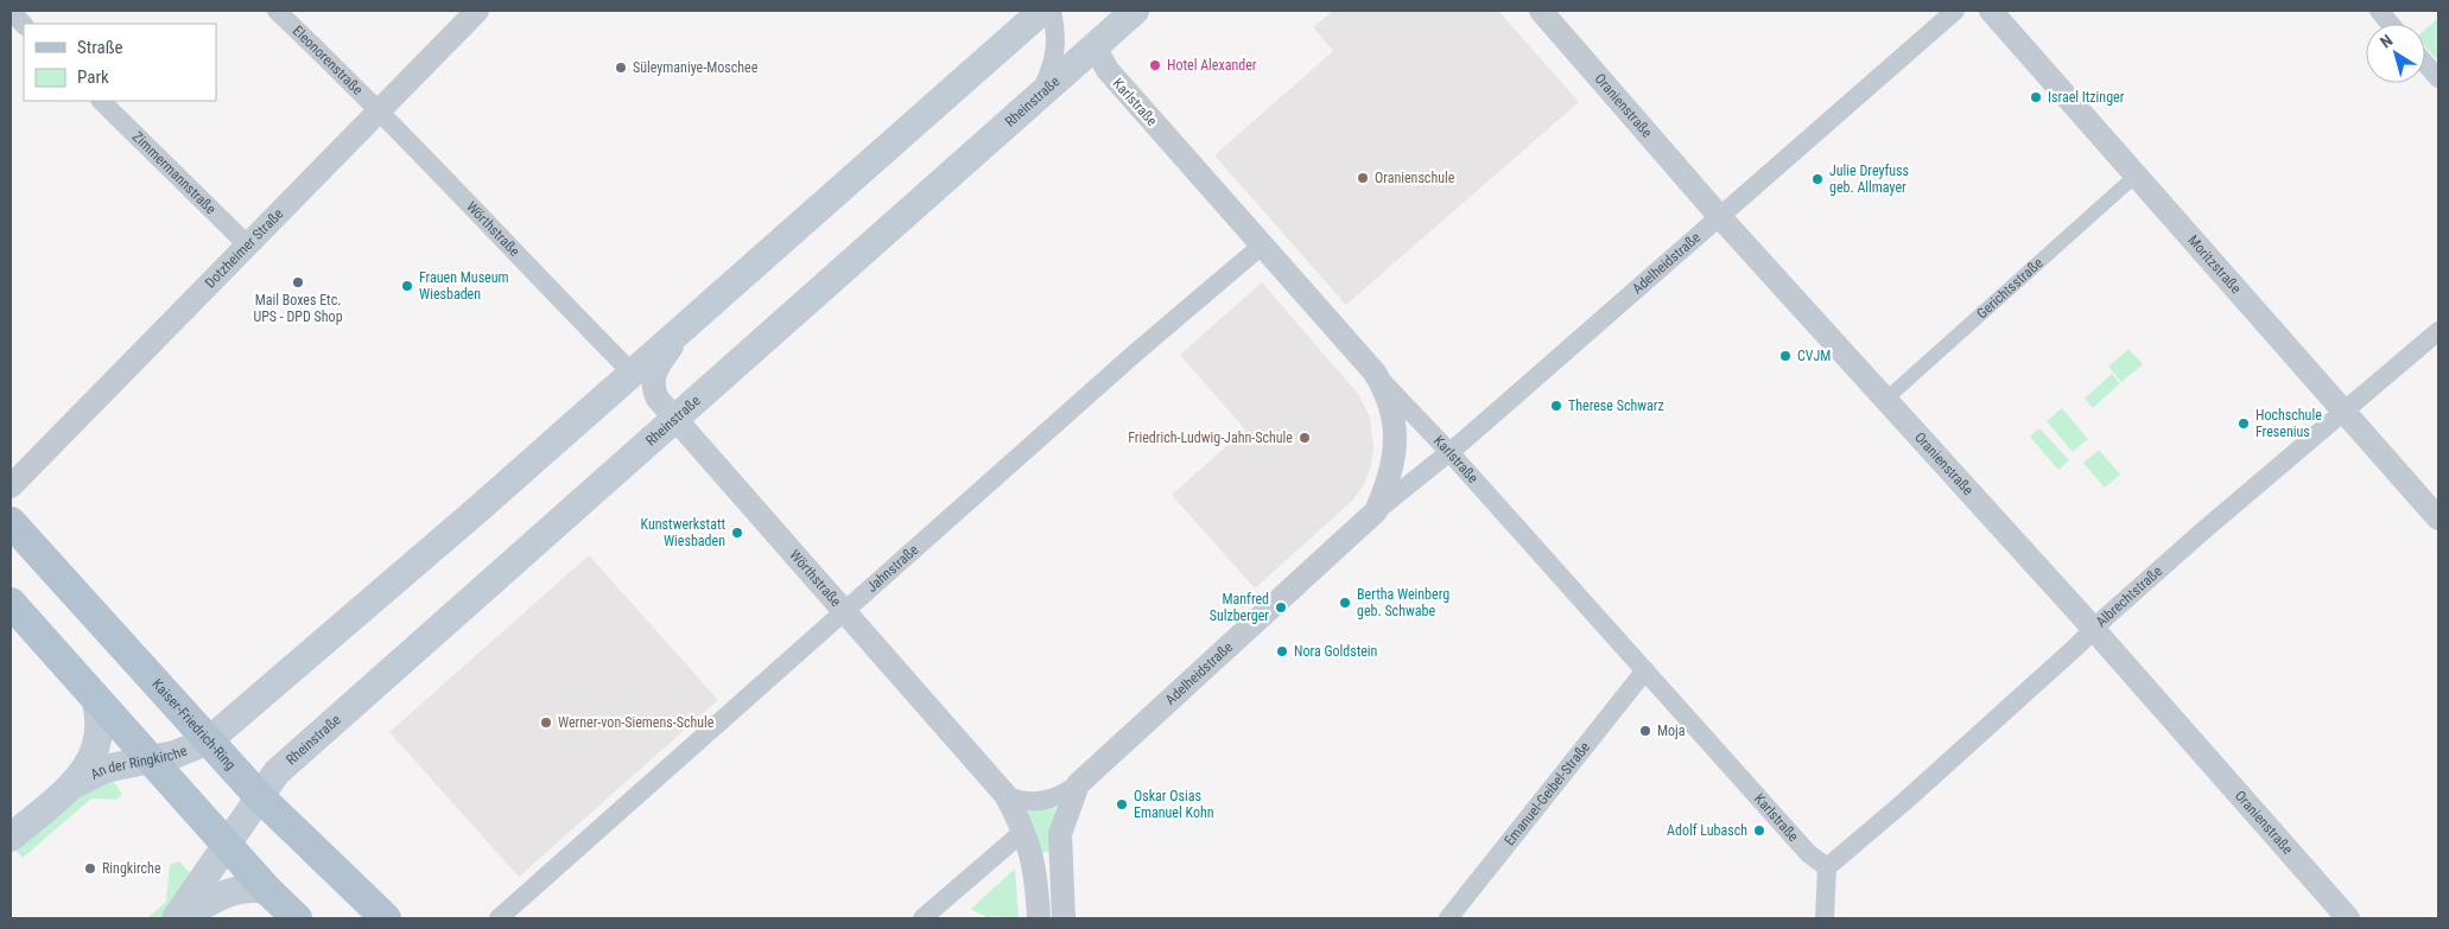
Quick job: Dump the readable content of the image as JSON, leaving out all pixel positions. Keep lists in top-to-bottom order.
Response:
{
  "streets": {
    "main road": ["Rheinstraße", "Kaiser-Friedrich-Ring", "An der Ringkirche"],
    "street": [
      "Eleonorenstraße",
      "Karlstraße",
      "Oranienstraße",
      "Zimmermannstraße",
      "Wörthstraße",
      "Dotzheimer Straße",
      "Adelheidstraße",
      "Moritzstraße",
      "Gerichtsstraße",
      "Jahnstraße",
      "Albrechtstraße",
      "Emanuel-Geibel-Straße"
    ]
  },
  "crossings": [
    ["Eleonorenstraße", "Wörthstraße"],
    ["Eleonorenstraße", "Dotzheimer Straße"],
    ["Rheinstraße", "Karlstraße"],
    ["Rheinstraße", "Wörthstraße"],
    ["Rheinstraße", "Kaiser-Friedrich-Ring"],
    ["Karlstraße", "Adelheidstraße"],
    ["Karlstraße", "Jahnstraße"],
    ["Karlstraße", "Albrechtstraße"],
    ["Karlstraße", "Emanuel-Geibel-Straße"],
    ["Oranienstraße", "Adelheidstraße"],
    ["Oranienstraße", "Gerichtsstraße"],
    ["Oranienstraße", "Albrechtstraße"],
    ["Zimmermannstraße", "Dotzheimer Straße"],
    ["Wörthstraße", "Dotzheimer Straße"],
    ["Wörthstraße", "Adelheidstraße"],
    ["Wörthstraße", "Jahnstraße"],
    ["Moritzstraße", "Gerichtsstraße"],
    ["Moritzstraße", "Albrechtstraße"],
    ["Kaiser-Friedrich-Ring", "An der Ringkirche"]
  ],
  "places": [
    "Hotel Alexander",
    "Süleymaniye-Moschee",
    "Israel Itzinger",
    "Oranienschule",
    "Julie Dreyfuss geb. Allmayer",
    "Mail Boxes Etc. UPS - DPD Shop",
    "Frauen Museum Wiesbaden",
    "CVJM",
    "Therese Schwarz",
    "Hochschule Fresenius",
    "Friedrich-Ludwig-Jahn-Schule",
    "Kunstwerkstatt Wiesbaden",
    "Bertha Weinberg geb. Schwabe",
    "Manfred Sulzberger",
    "Nora Goldstein",
    "Werner-von-Siemens-Schule",
    "Moja",
    "Oskar Osias Emanuel Kohn",
    "Adolf Lubasch",
    "Ringkirche"
  ],
  "legend": ["Straße", "Park"],
  "north": "top left"
}
